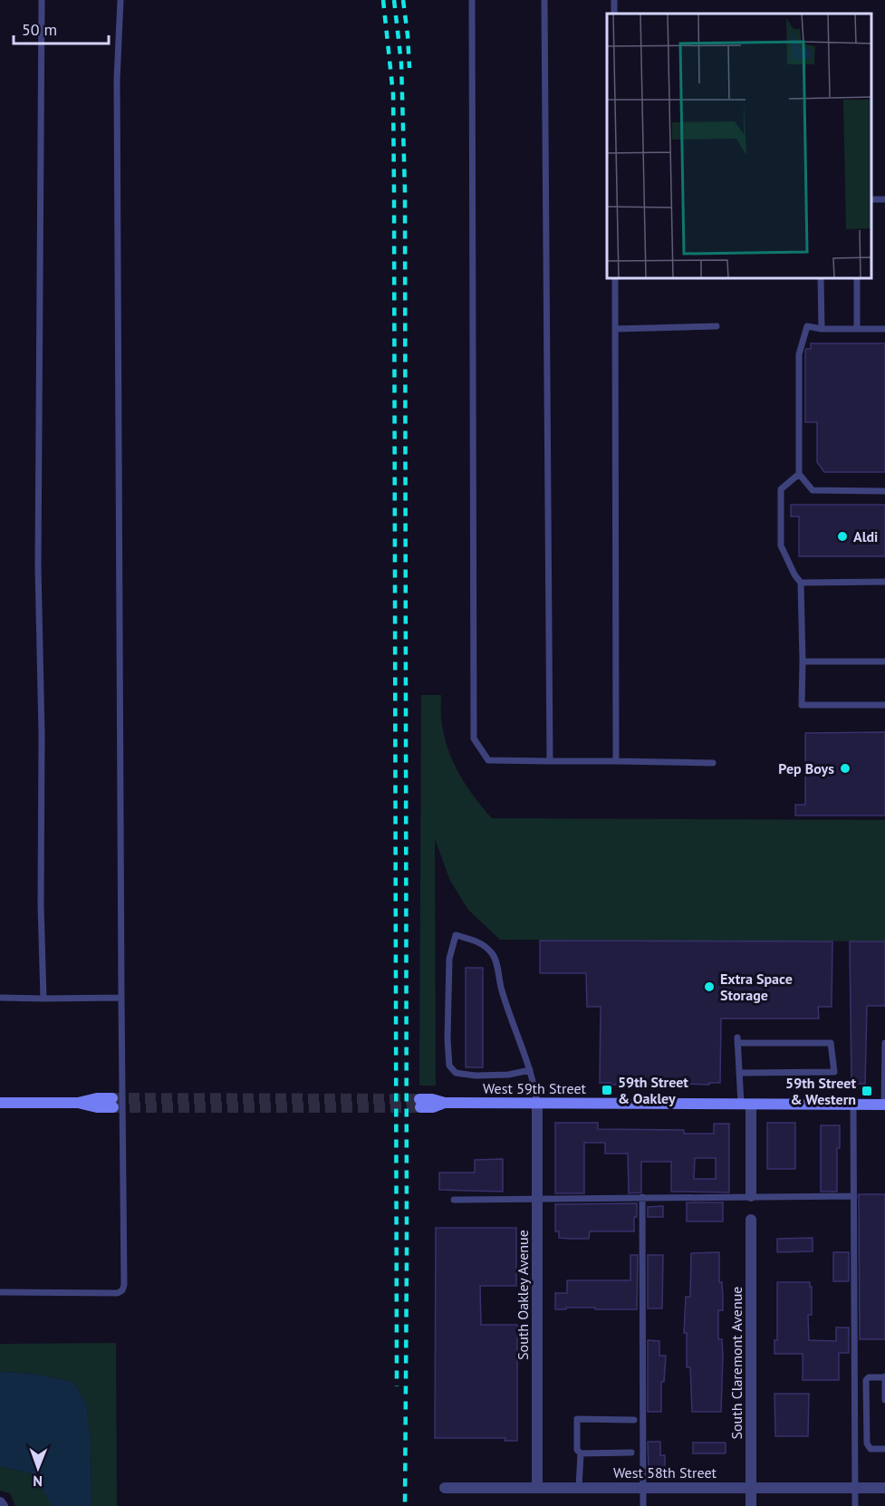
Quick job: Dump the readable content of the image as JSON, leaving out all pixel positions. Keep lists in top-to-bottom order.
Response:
{
  "streets": {
    "street": [
      "West 59th Street",
      "South Oakley Avenue",
      "South Claremont Avenue",
      "West 58th Street"
    ]
  },
  "crossings": [
    ["West 59th Street", "South Oakley Avenue"],
    ["South Oakley Avenue", "West 58th Street"],
    ["South Claremont Avenue", "West 58th Street"]
  ],
  "places": {
    "other": ["Aldi", "Pep Boys", "Extra Space Storage"],
    "transit": ["59th Street & Oakley", "59th Street & Western"]
  },
  "scale_bar": "50 m",
  "north": "bottom"
}
